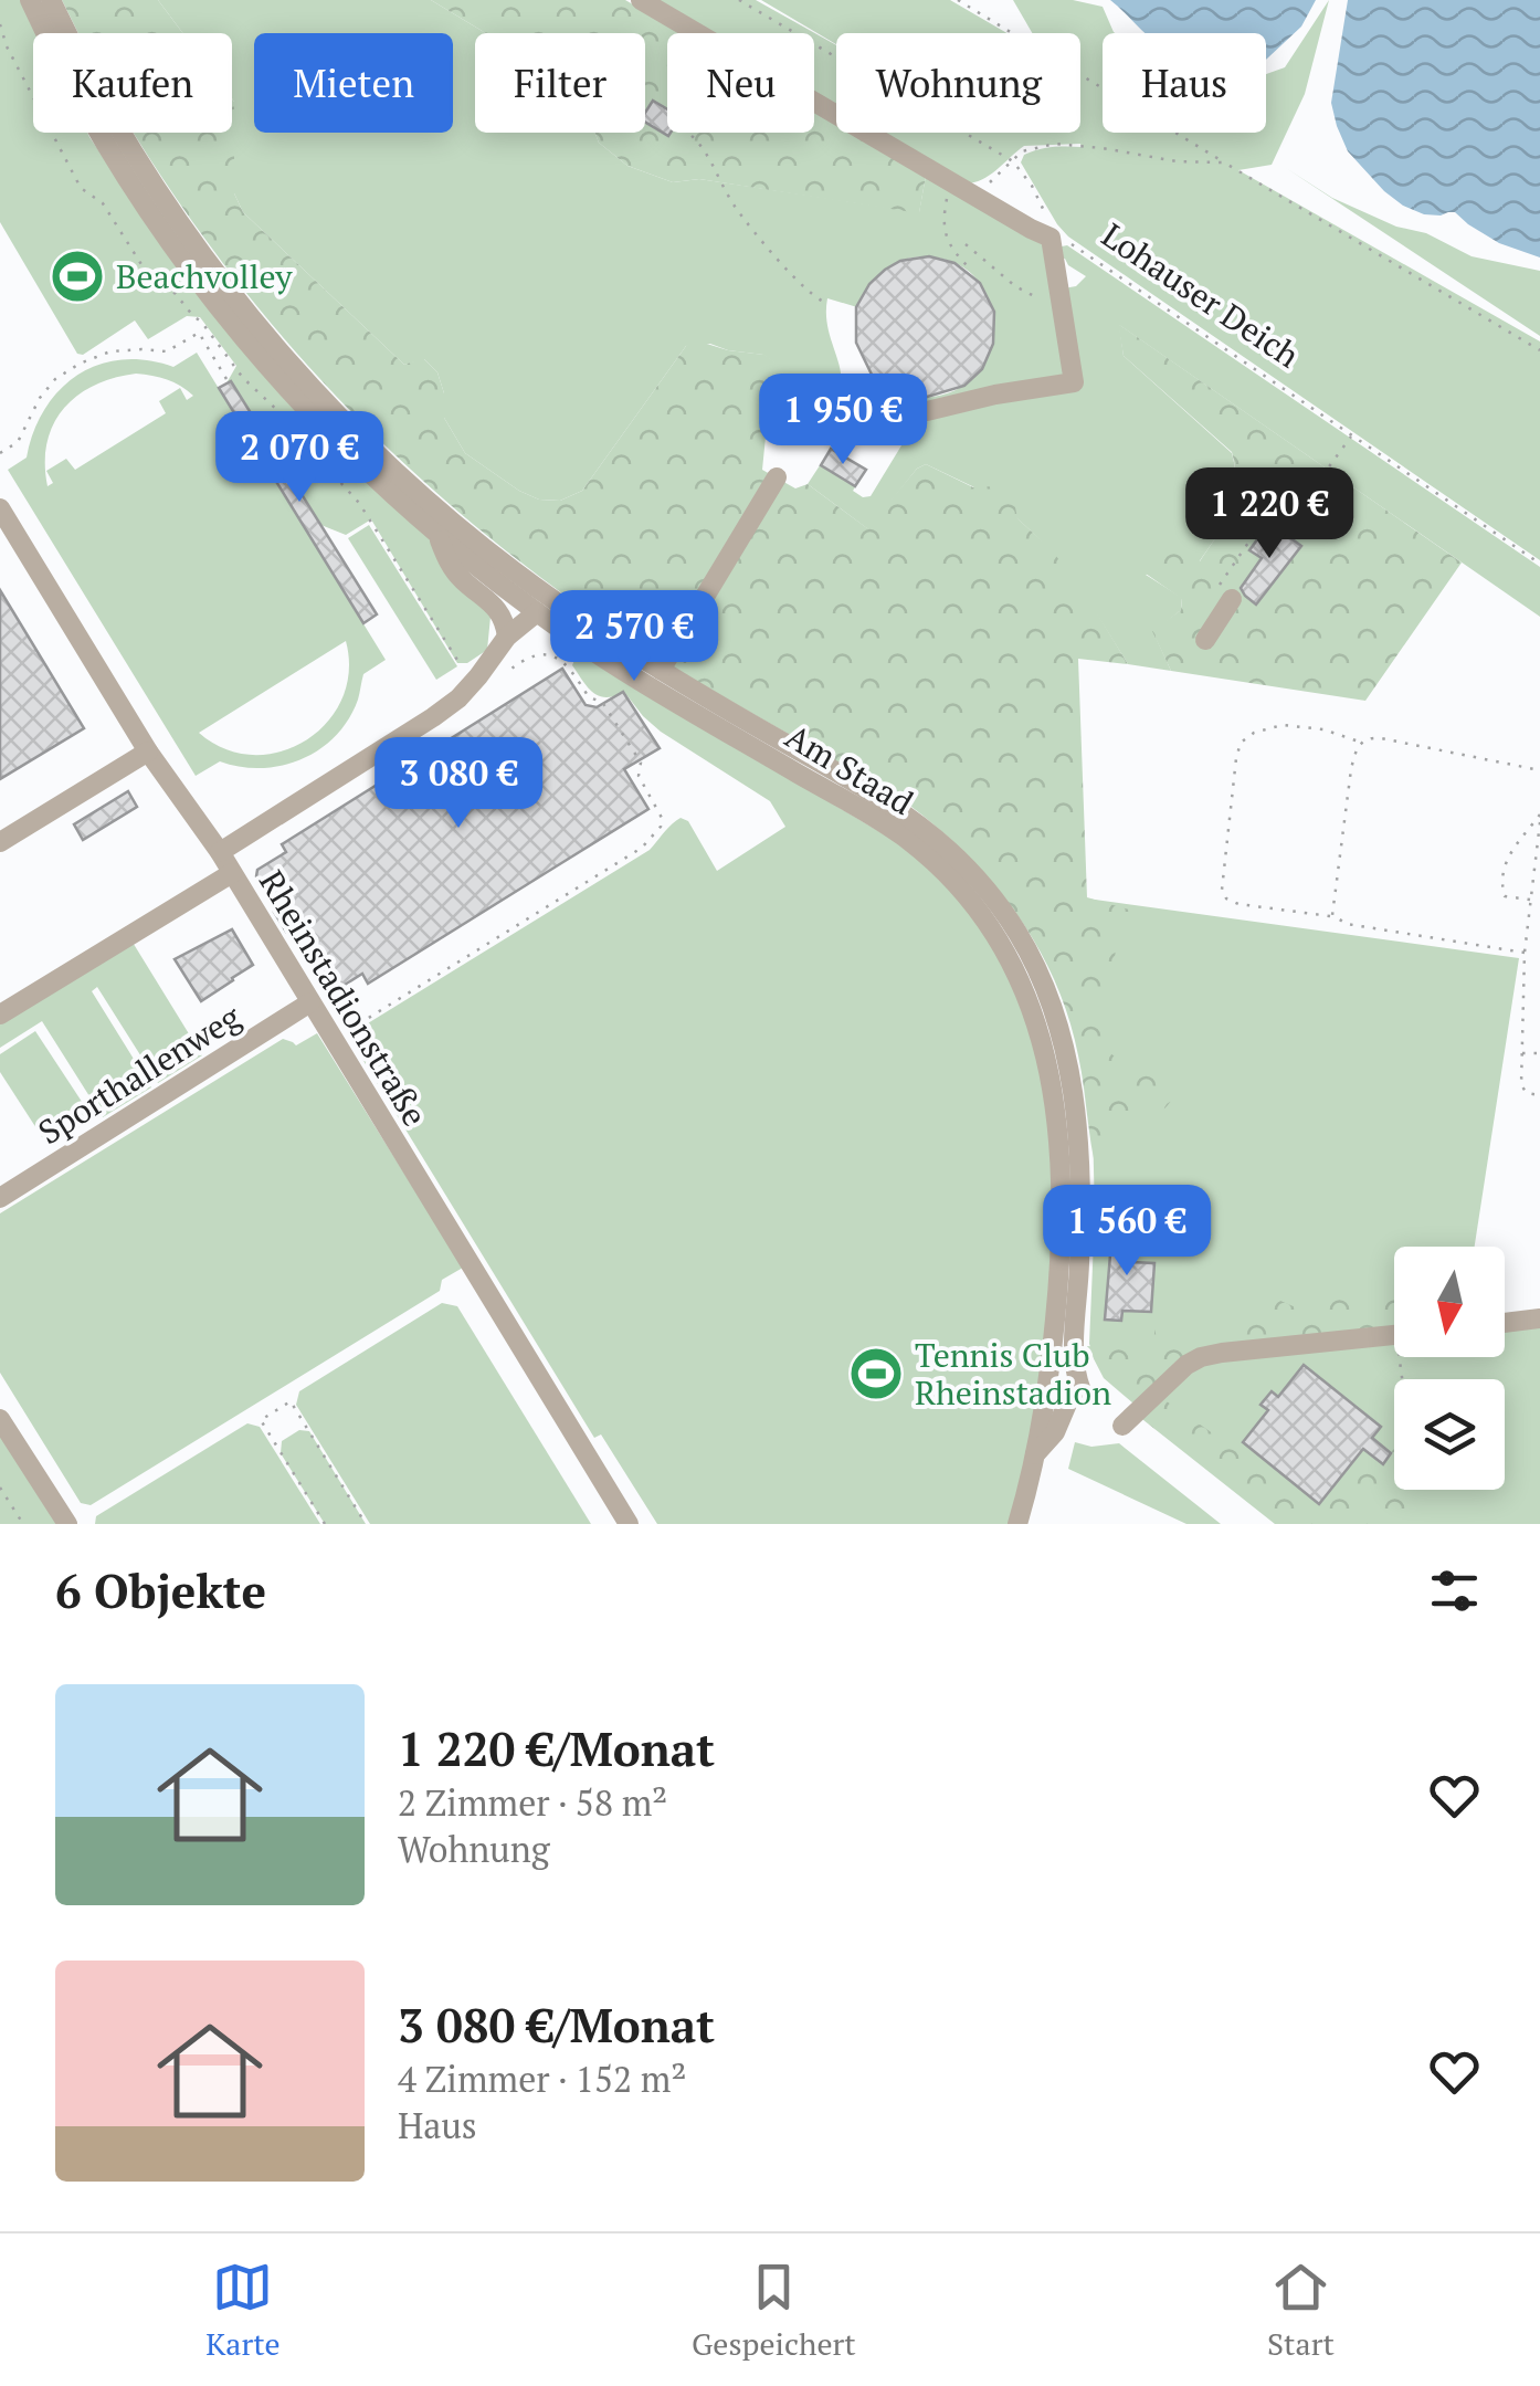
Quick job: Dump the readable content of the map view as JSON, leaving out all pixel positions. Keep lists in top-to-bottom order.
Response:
{
  "streets": {
    "street": [
      "Lohauser Deich",
      "Am Staad",
      "Rheinstadionstraße",
      "Sporthallenweg"
    ]
  },
  "crossings": [
    ["Rheinstadionstraße", "Sporthallenweg"]
  ],
  "places": {
    "sports": ["Beachvolley", "Tennis Club Rheinstadion"]
  },
  "north": "bottom",
  "page": {
    "chip": [
      "Kaufen",
      "Mieten",
      "Filter",
      "Neu",
      "Wohnung",
      "Haus"
    ],
    "price": [
      "1 950 €",
      "2 070 €",
      "1 220 €",
      "2 570 €",
      "3 080 €",
      "1 560 €"
    ],
    "heading": "6 Objekte",
    "list": [
      {
        "name": "1 220 €/Monat",
        "note": "2 Zimmer · 58 m² · Wohnung"
      },
      {
        "name": "3 080 €/Monat",
        "note": "4 Zimmer · 152 m² · Haus"
      }
    ],
    "tabs": ["Karte", "Gespeichert", "Start"]
  }
}
